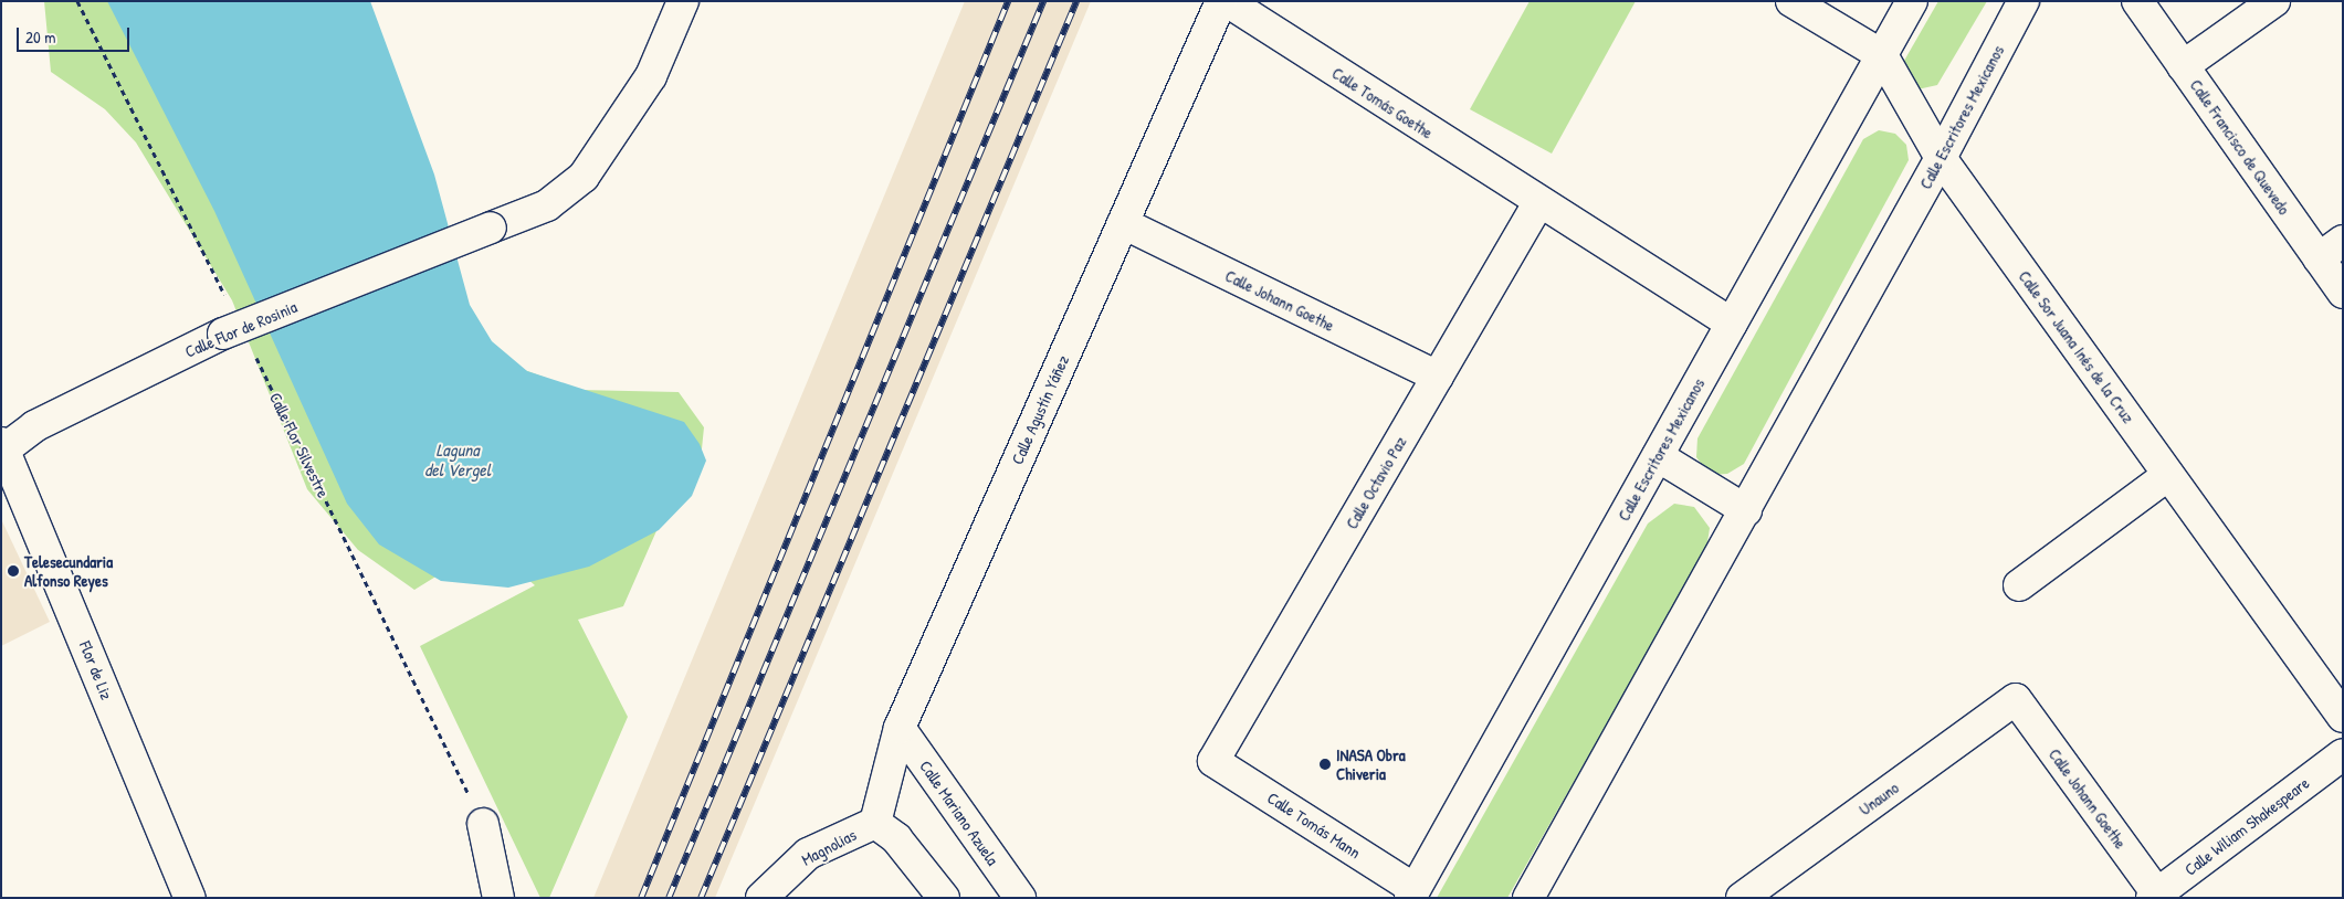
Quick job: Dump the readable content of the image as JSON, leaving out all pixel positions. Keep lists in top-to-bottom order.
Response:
{
  "streets": {
    "street": [
      "Calle Tomás Goethe",
      "Calle Escritores Mexicanos",
      "Calle Francisco de Quevedo",
      "Calle Johann Goethe",
      "Calle Flor de Rosinia",
      "Calle Sor Juana Inés de la Cruz",
      "Calle Agustín Yáñez",
      "Calle Octavio Paz",
      "Flor de Liz",
      "Unauno",
      "Calle Mariano Azuela",
      "Calle Tomás Mann",
      "Calle Wiliam Shakespeare",
      "Magnolias"
    ],
    "path": ["Calle Flor Silvestre"]
  },
  "crossings": [
    ["Calle Tomás Goethe", "Calle Octavio Paz"],
    ["Calle Escritores Mexicanos", "Calle Sor Juana Inés de la Cruz"],
    ["Calle Escritores Mexicanos", "Calle Tomás Mann"],
    ["Calle Johann Goethe", "Calle Agustín Yáñez"],
    ["Calle Johann Goethe", "Calle Octavio Paz"],
    ["Calle Johann Goethe", "Unauno"],
    ["Calle Johann Goethe", "Calle Wiliam Shakespeare"],
    ["Calle Flor de Rosinia", "Flor de Liz"],
    ["Calle Agustín Yáñez", "Calle Mariano Azuela"],
    ["Calle Agustín Yáñez", "Magnolias"],
    ["Calle Octavio Paz", "Calle Tomás Mann"]
  ],
  "water": ["Laguna del Vergel"],
  "places": ["Telesecundaria Alfonso Reyes", "INASA Obra Chiveria"],
  "scale_bar": "20 m"
}
